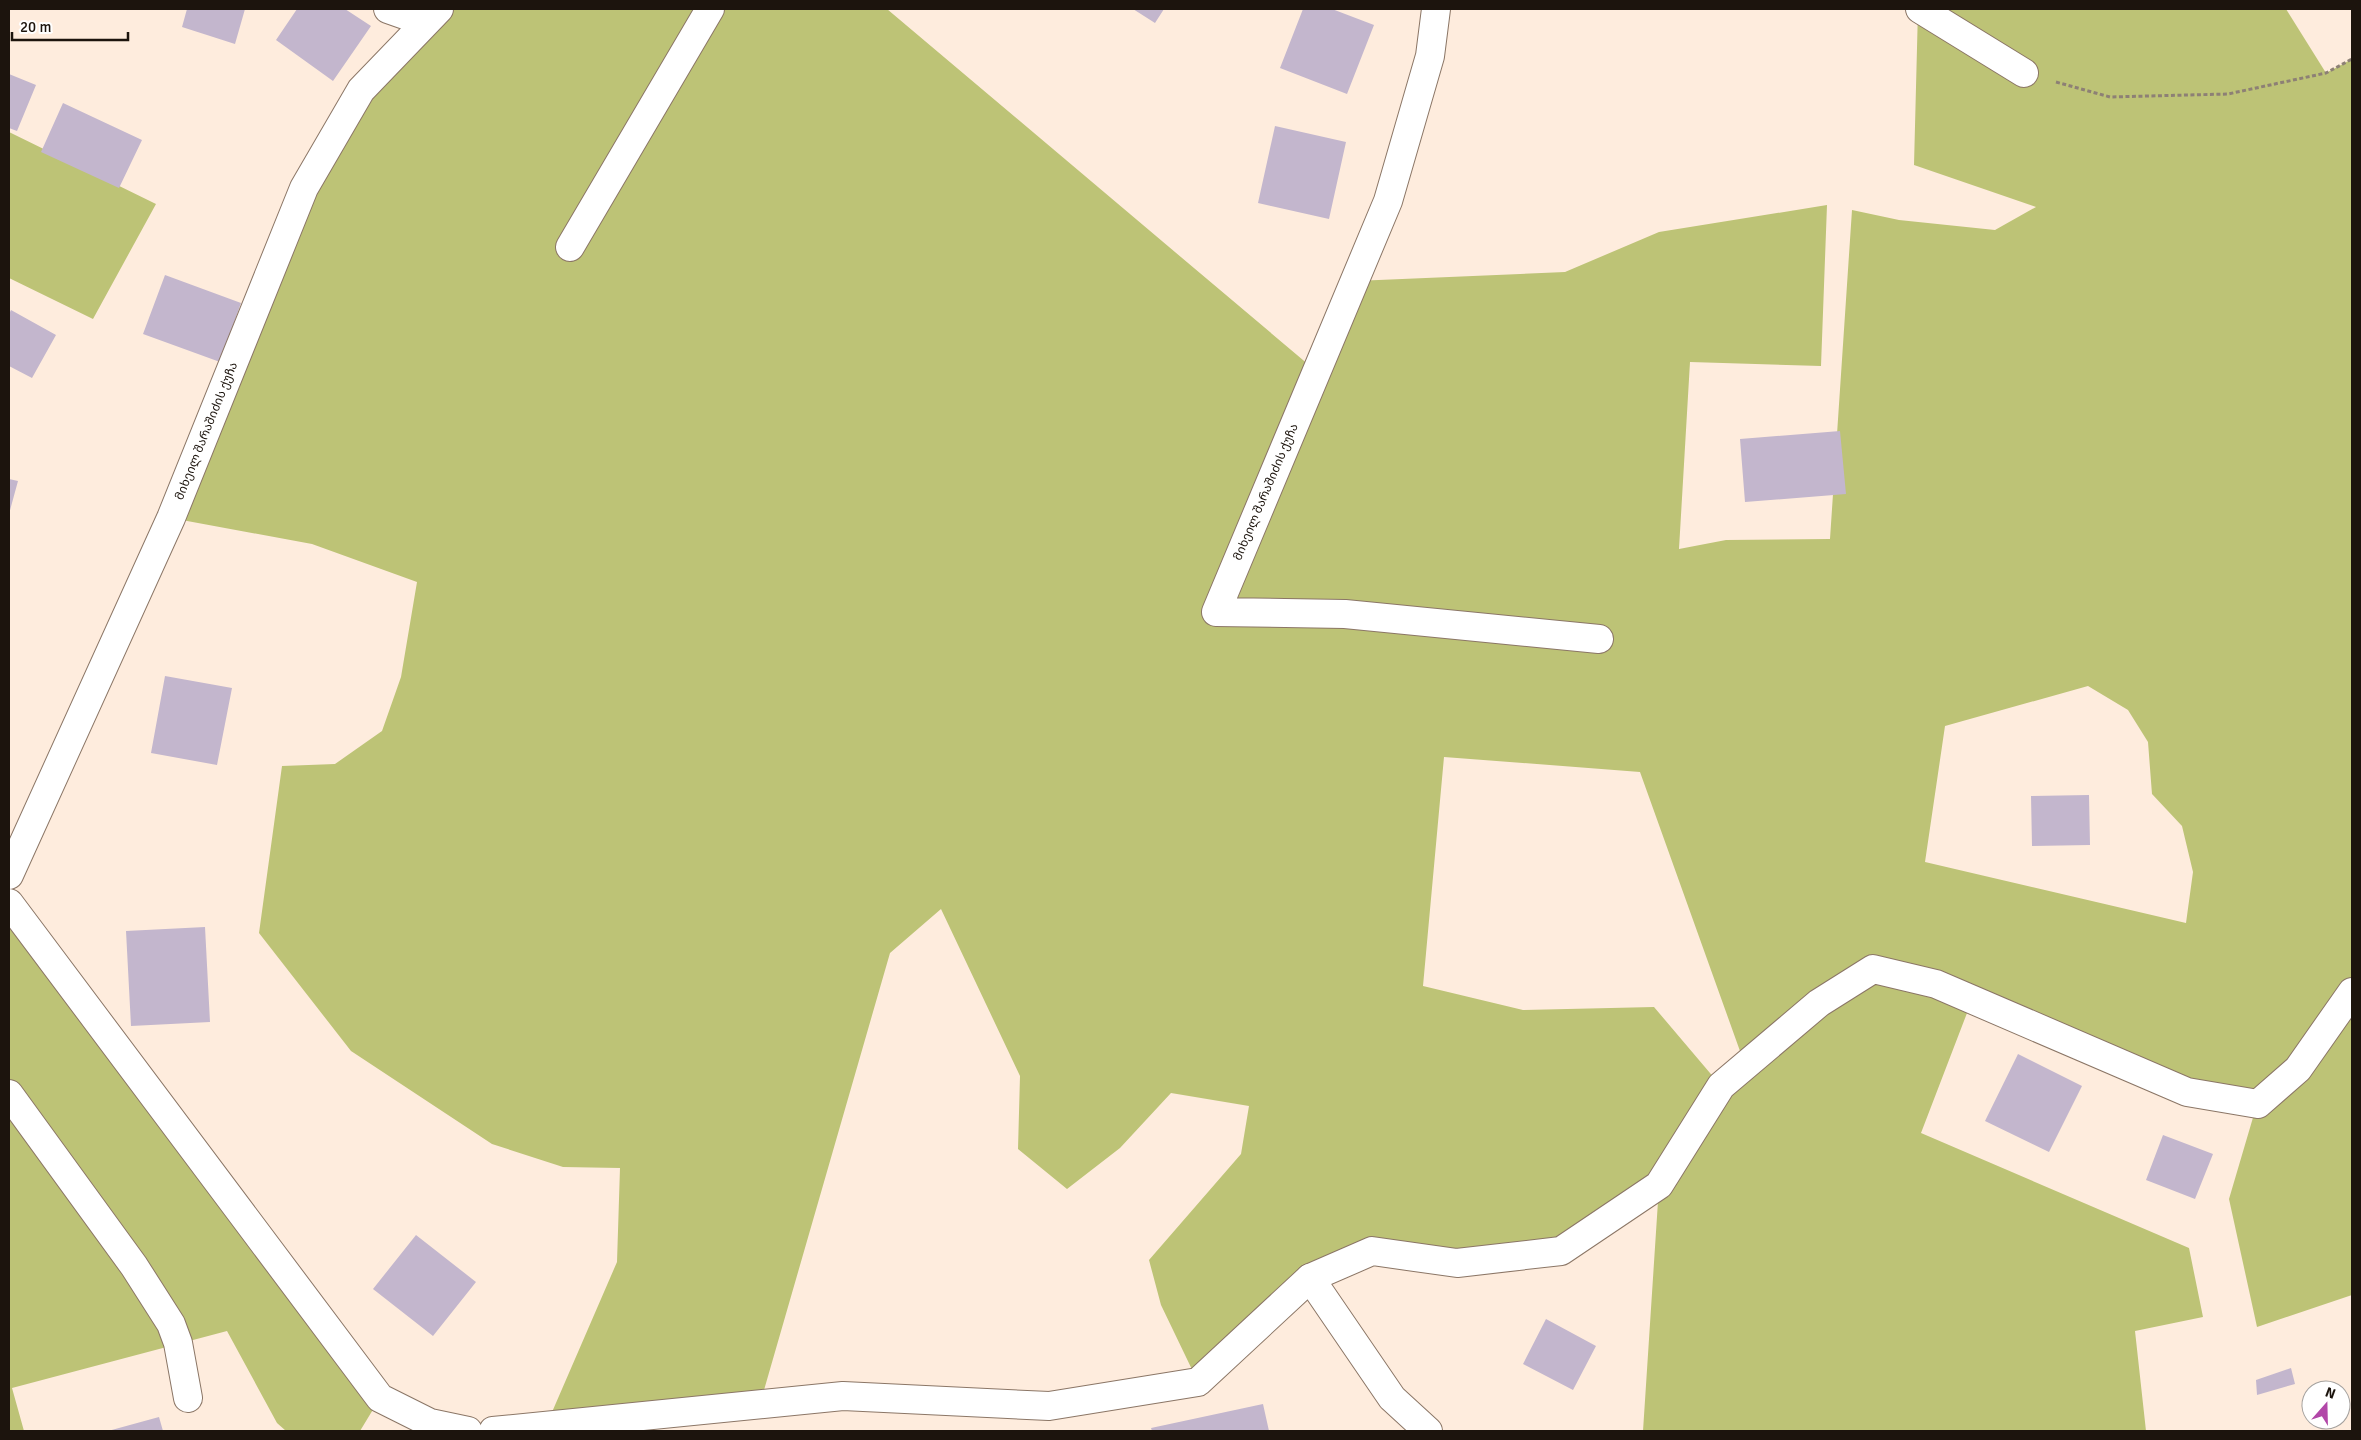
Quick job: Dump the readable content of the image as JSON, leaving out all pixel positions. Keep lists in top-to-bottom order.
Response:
{
  "streets": {
    "street": ["მიხეილ შარაშიძის ქუჩა"]
  },
  "scale_bar": "20 m",
  "north": "top"
}
